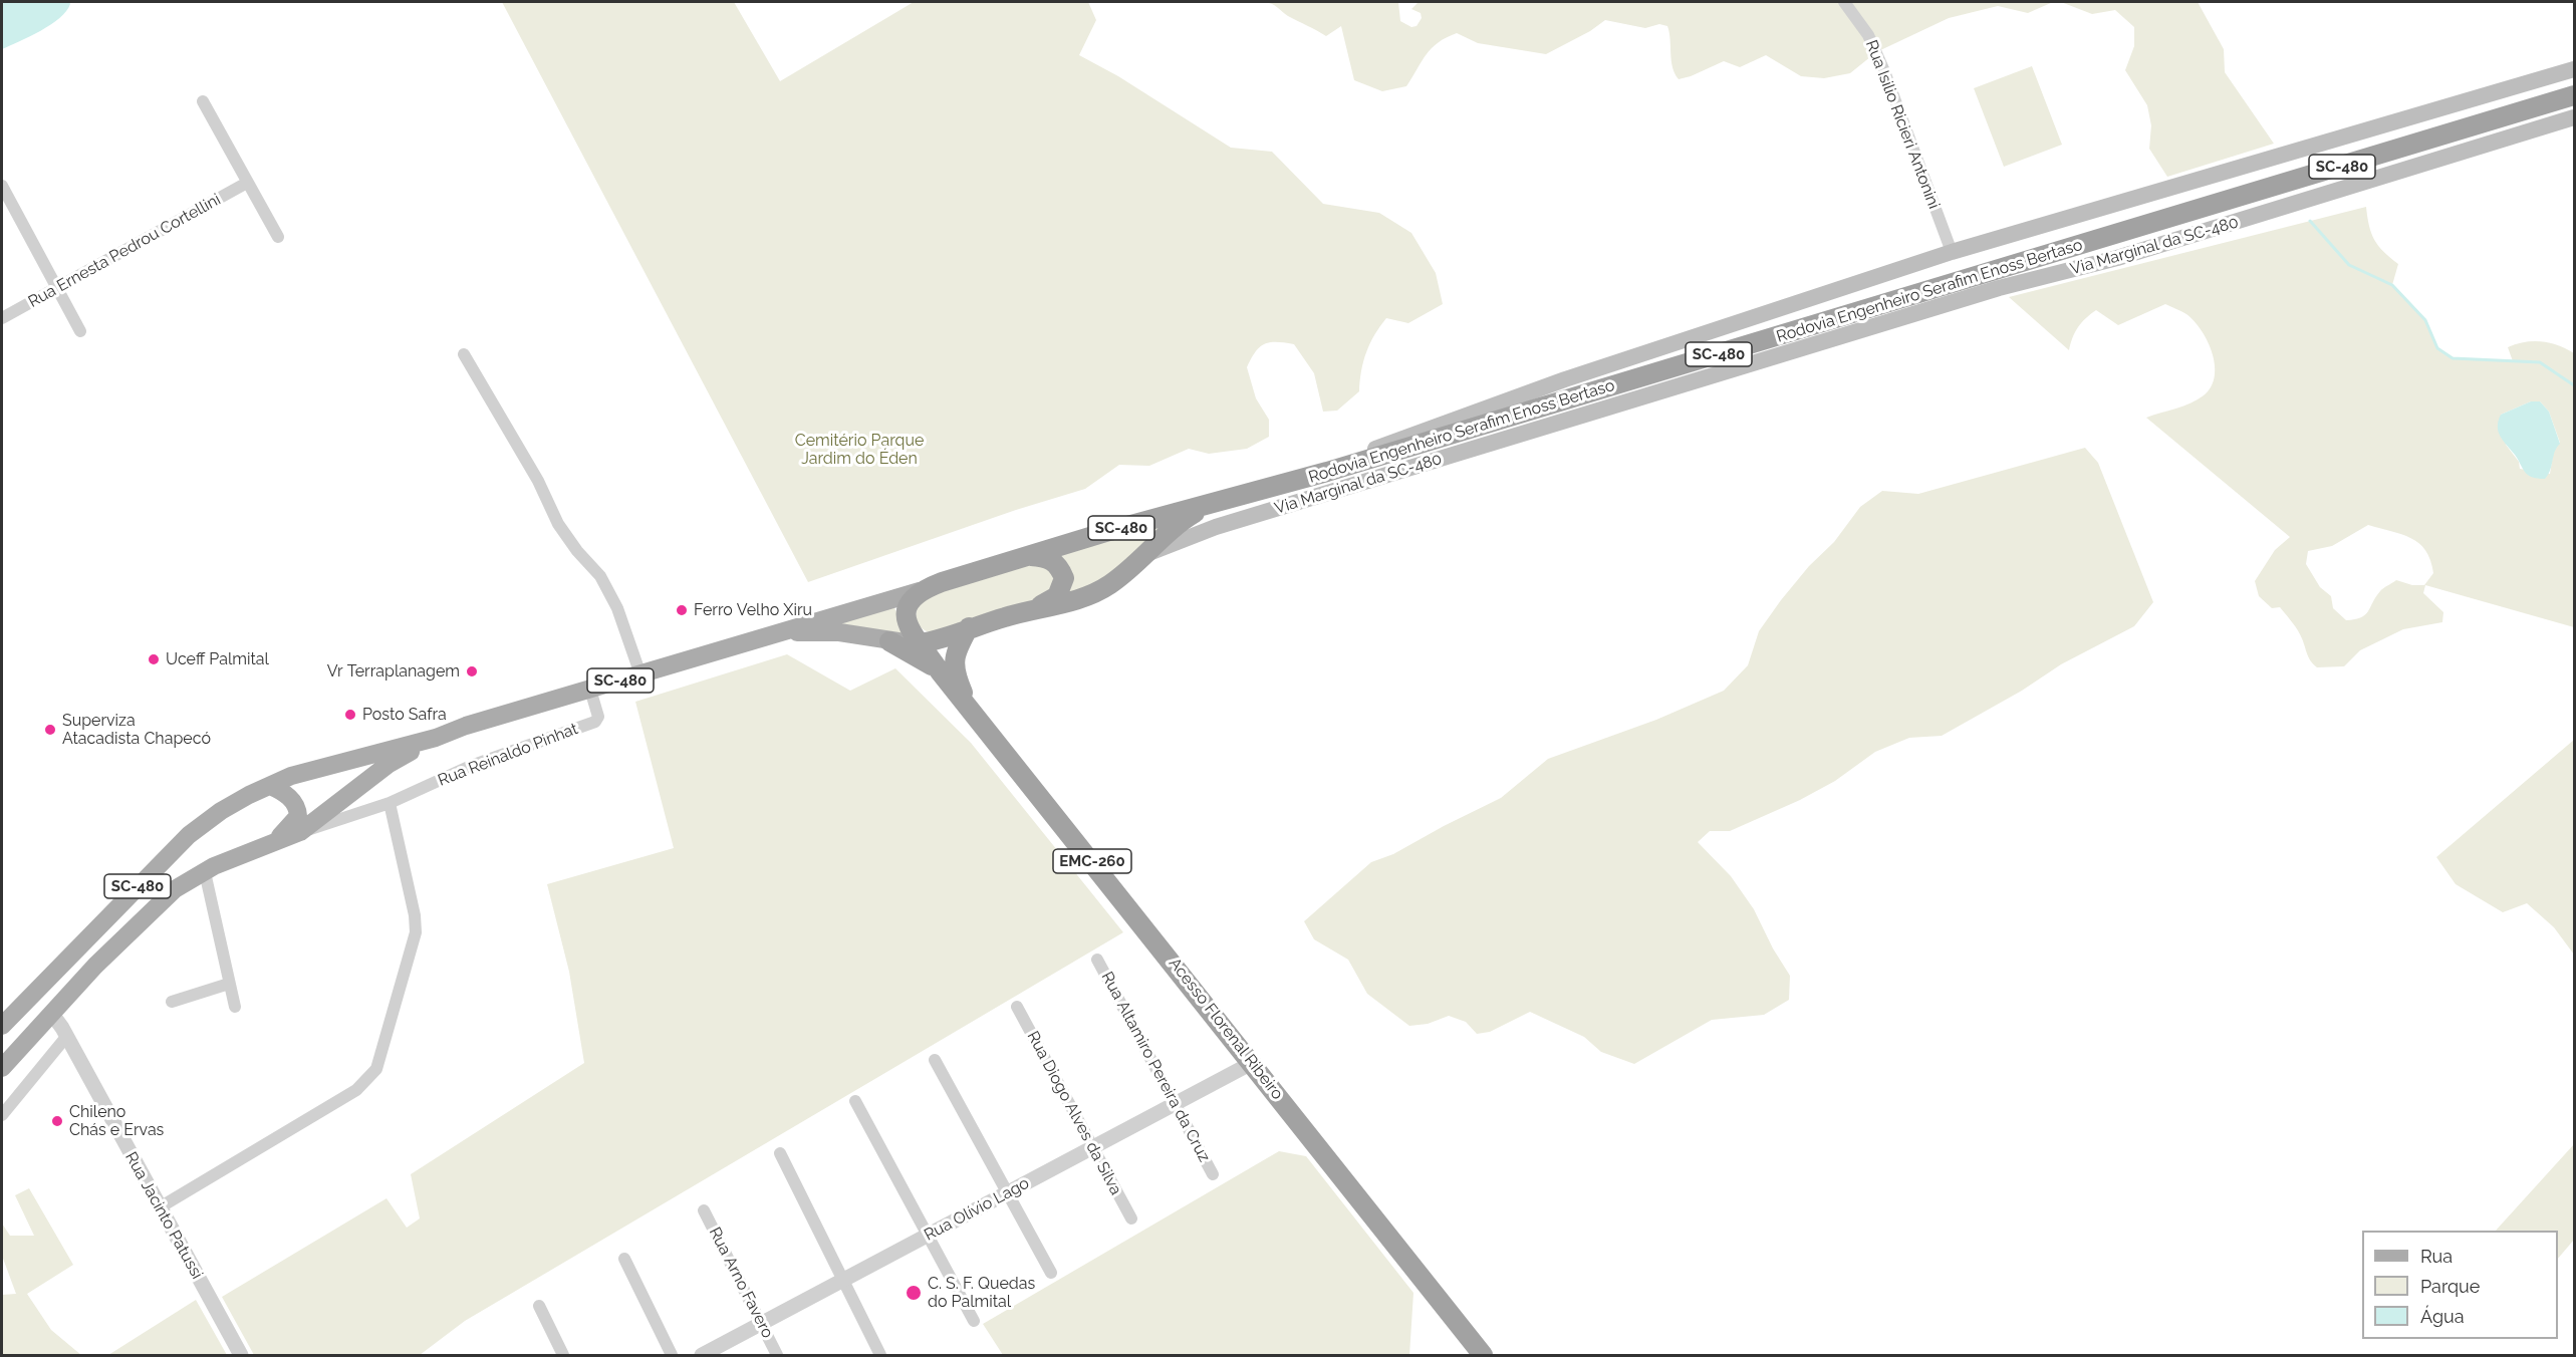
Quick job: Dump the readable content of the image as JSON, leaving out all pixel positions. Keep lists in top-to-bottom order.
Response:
{
  "streets": {
    "highway": [
      "SC-480",
      "Rodovia Engenheiro Serafim Enoss Bertaso",
      "EMC-260",
      "Acesso Florenal Ribeiro"
    ],
    "main road": ["Via Marginal da SC-480"],
    "street": [
      "Rua Isilio Ricieri Antonini",
      "Rua Ernesta Pedrou Cortellini",
      "Rua Reinaldo Pinhat",
      "Rua Altamiro Pereira da Cruz",
      "Rua Diogo Alves da Silva",
      "Rua Olívio Lago",
      "Rua Jacinto Patussi",
      "Rua Arno Favero"
    ]
  },
  "crossings": [
    ["SC-480", "Rodovia Engenheiro Serafim Enoss Bertaso"],
    ["SC-480", "Acesso Florenal Ribeiro"],
    ["Via Marginal da SC-480", "Rodovia Engenheiro Serafim Enoss Bertaso"],
    ["Rodovia Engenheiro Serafim Enoss Bertaso", "Rua Reinaldo Pinhat"],
    ["Rodovia Engenheiro Serafim Enoss Bertaso", "Acesso Florenal Ribeiro"],
    ["Rodovia Engenheiro Serafim Enoss Bertaso", "Rua Jacinto Patussi"],
    ["Acesso Florenal Ribeiro", "Rua Olívio Lago"],
    ["Rua Altamiro Pereira da Cruz", "Rua Olívio Lago"],
    ["Rua Diogo Alves da Silva", "Rua Olívio Lago"],
    ["Rua Olívio Lago", "Rua Arno Favero"]
  ],
  "parks": ["Cemitério Parque Jardim do Éden"],
  "places": [
    "Ferro Velho Xiru",
    "Uceff Palmital",
    "Vr Terraplanagem",
    "Posto Safra",
    "Superviza Atacadista Chapecó",
    "Chileno Chás e Ervas",
    "C. S. F. Quedas do Palmital"
  ],
  "legend": ["Rua", "Parque", "Água"]
}
